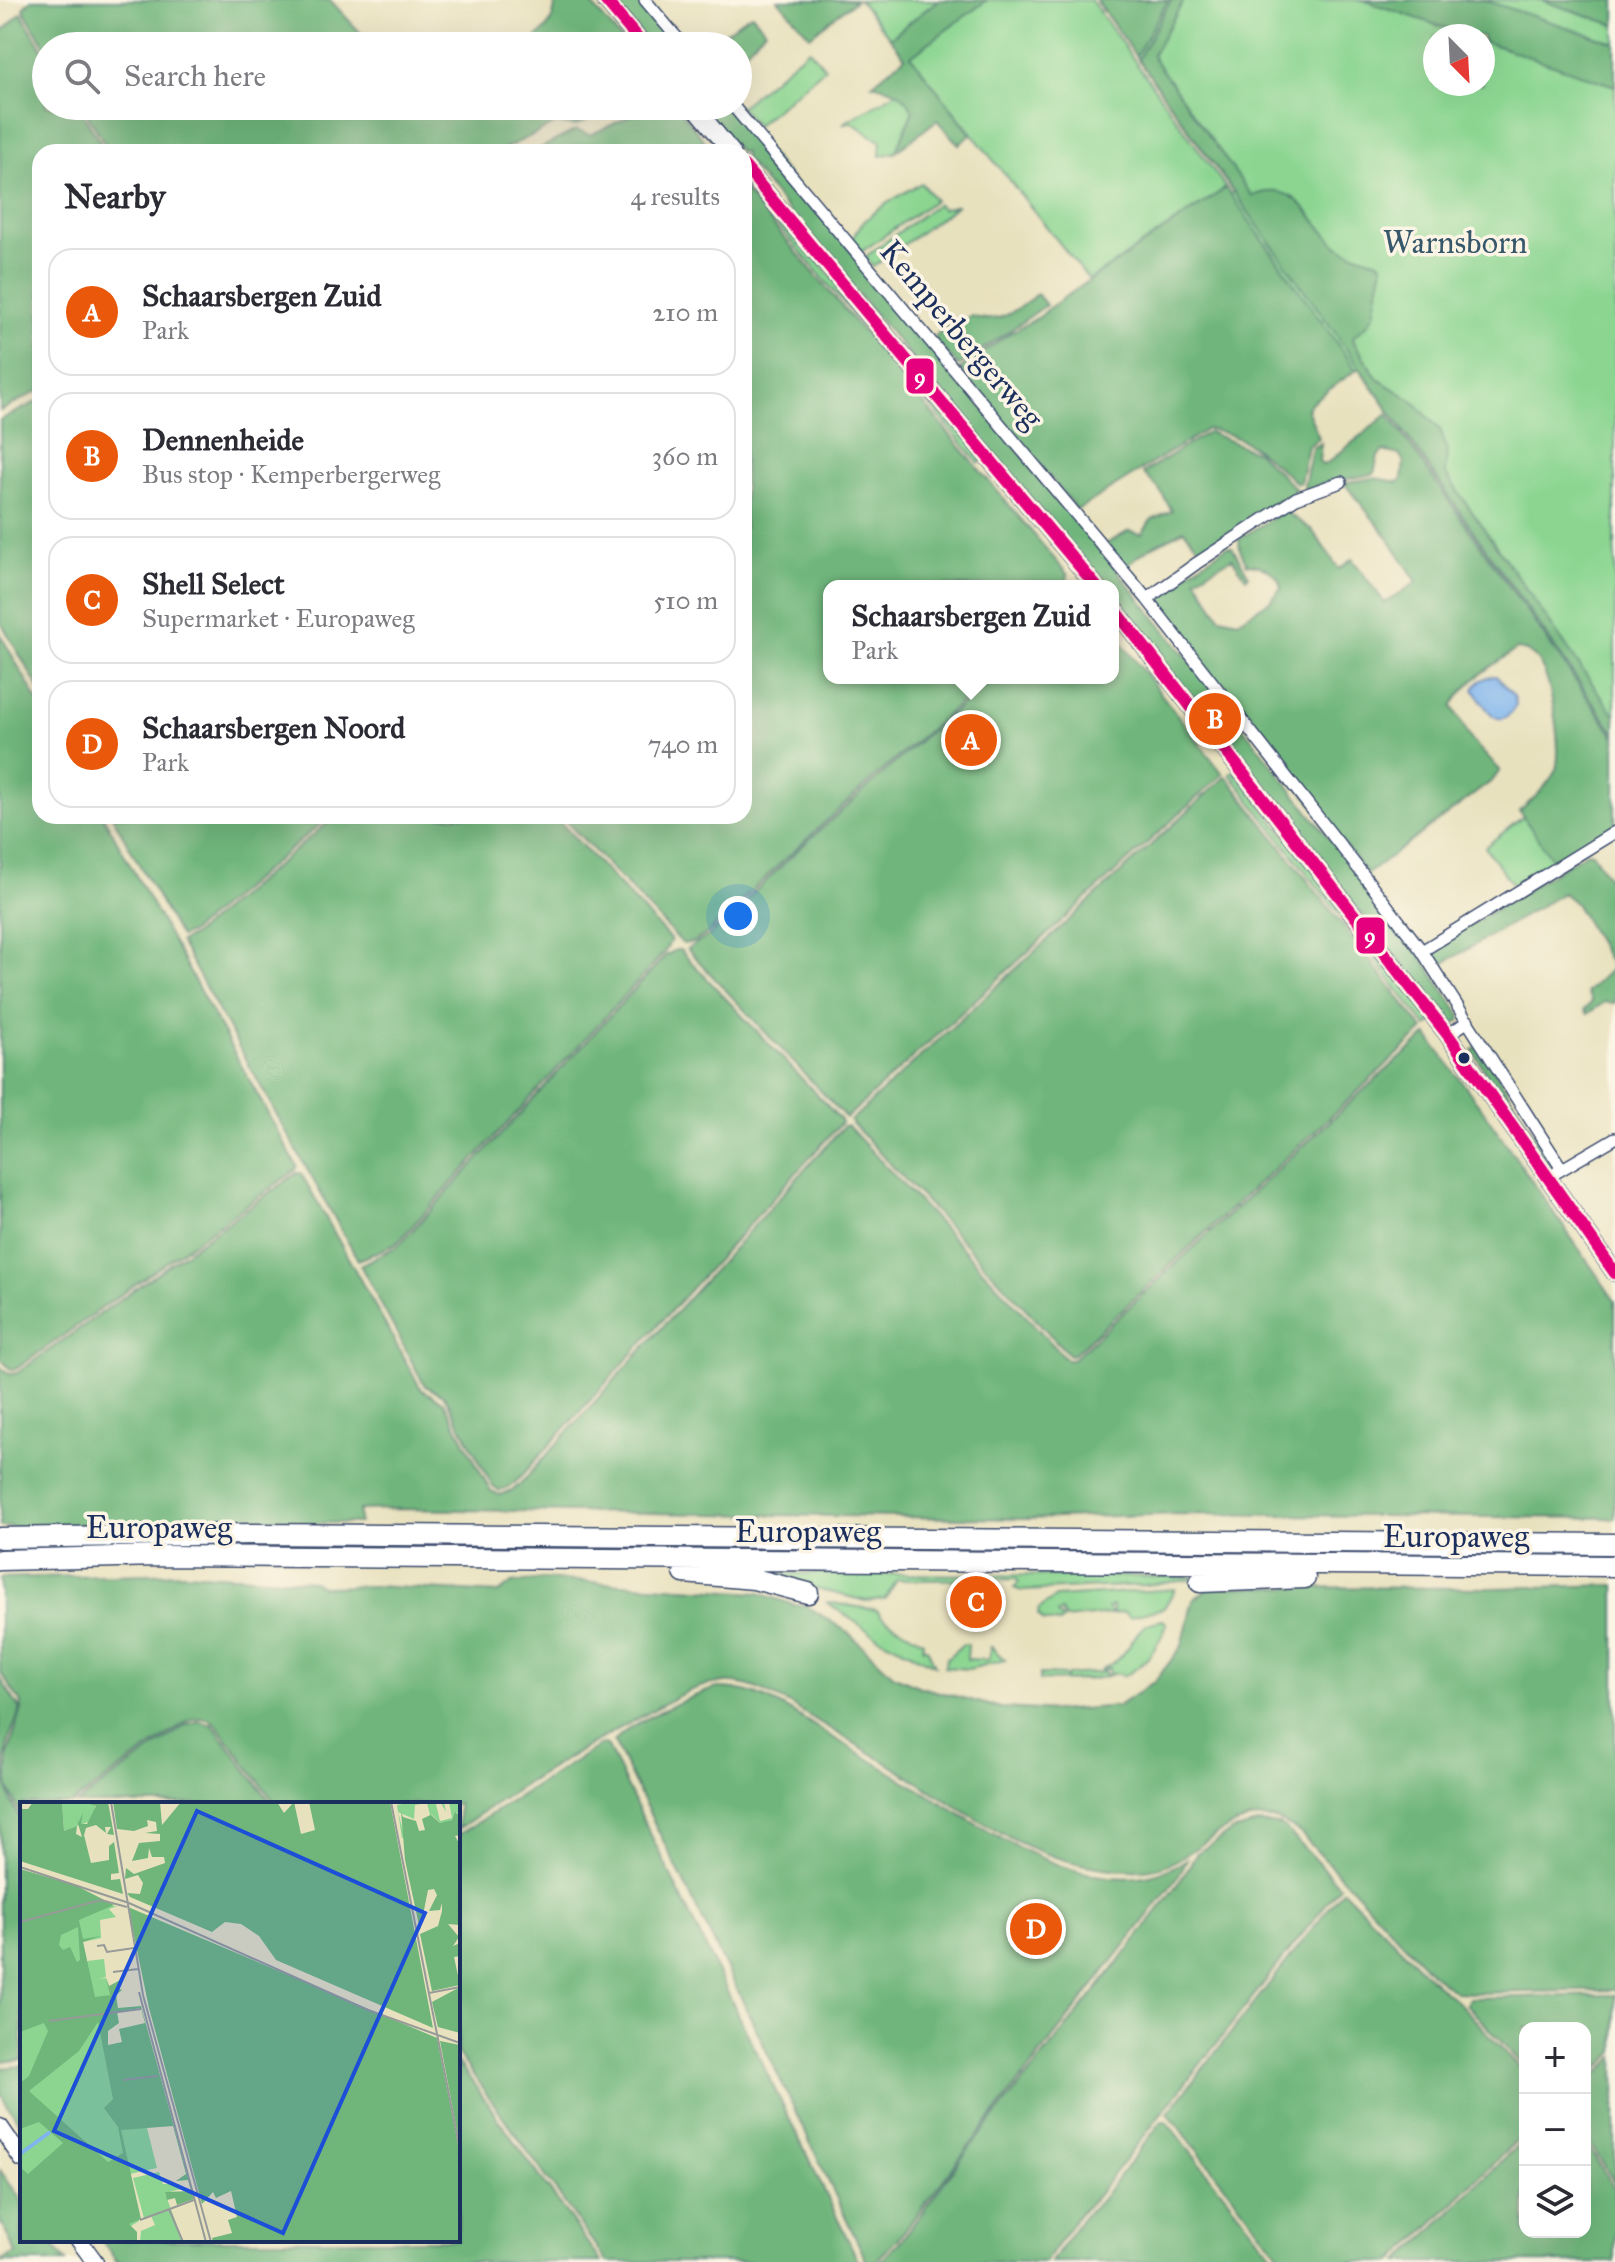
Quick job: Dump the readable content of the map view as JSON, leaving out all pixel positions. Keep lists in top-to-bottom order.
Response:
{
  "streets": {
    "highway": ["Europaweg"],
    "main road": ["Kemperbergerweg"]
  },
  "parks": ["Warnsborn"],
  "lines": ["transit line 9"],
  "north": "bottom right",
  "page": {
    "search": "Search here",
    "heading": ["Nearby", "4 results"],
    "list": [
      {
        "mark": "A",
        "name": "Schaarsbergen Zuid",
        "note": "Park",
        "value": "210 m"
      },
      {
        "mark": "B",
        "name": "Dennenheide",
        "note": "Bus stop · Kemperbergerweg",
        "value": "360 m"
      },
      {
        "mark": "C",
        "name": "Shell Select",
        "note": "Supermarket · Europaweg",
        "value": "510 m"
      },
      {
        "mark": "D",
        "name": "Schaarsbergen Noord",
        "note": "Park",
        "value": "740 m"
      }
    ],
    "popup": ["Schaarsbergen Zuid", "Park"],
    "pins": [
      "B",
      "A",
      "C",
      "D"
    ],
    "map_buttons": ["+", "−"]
  }
}
